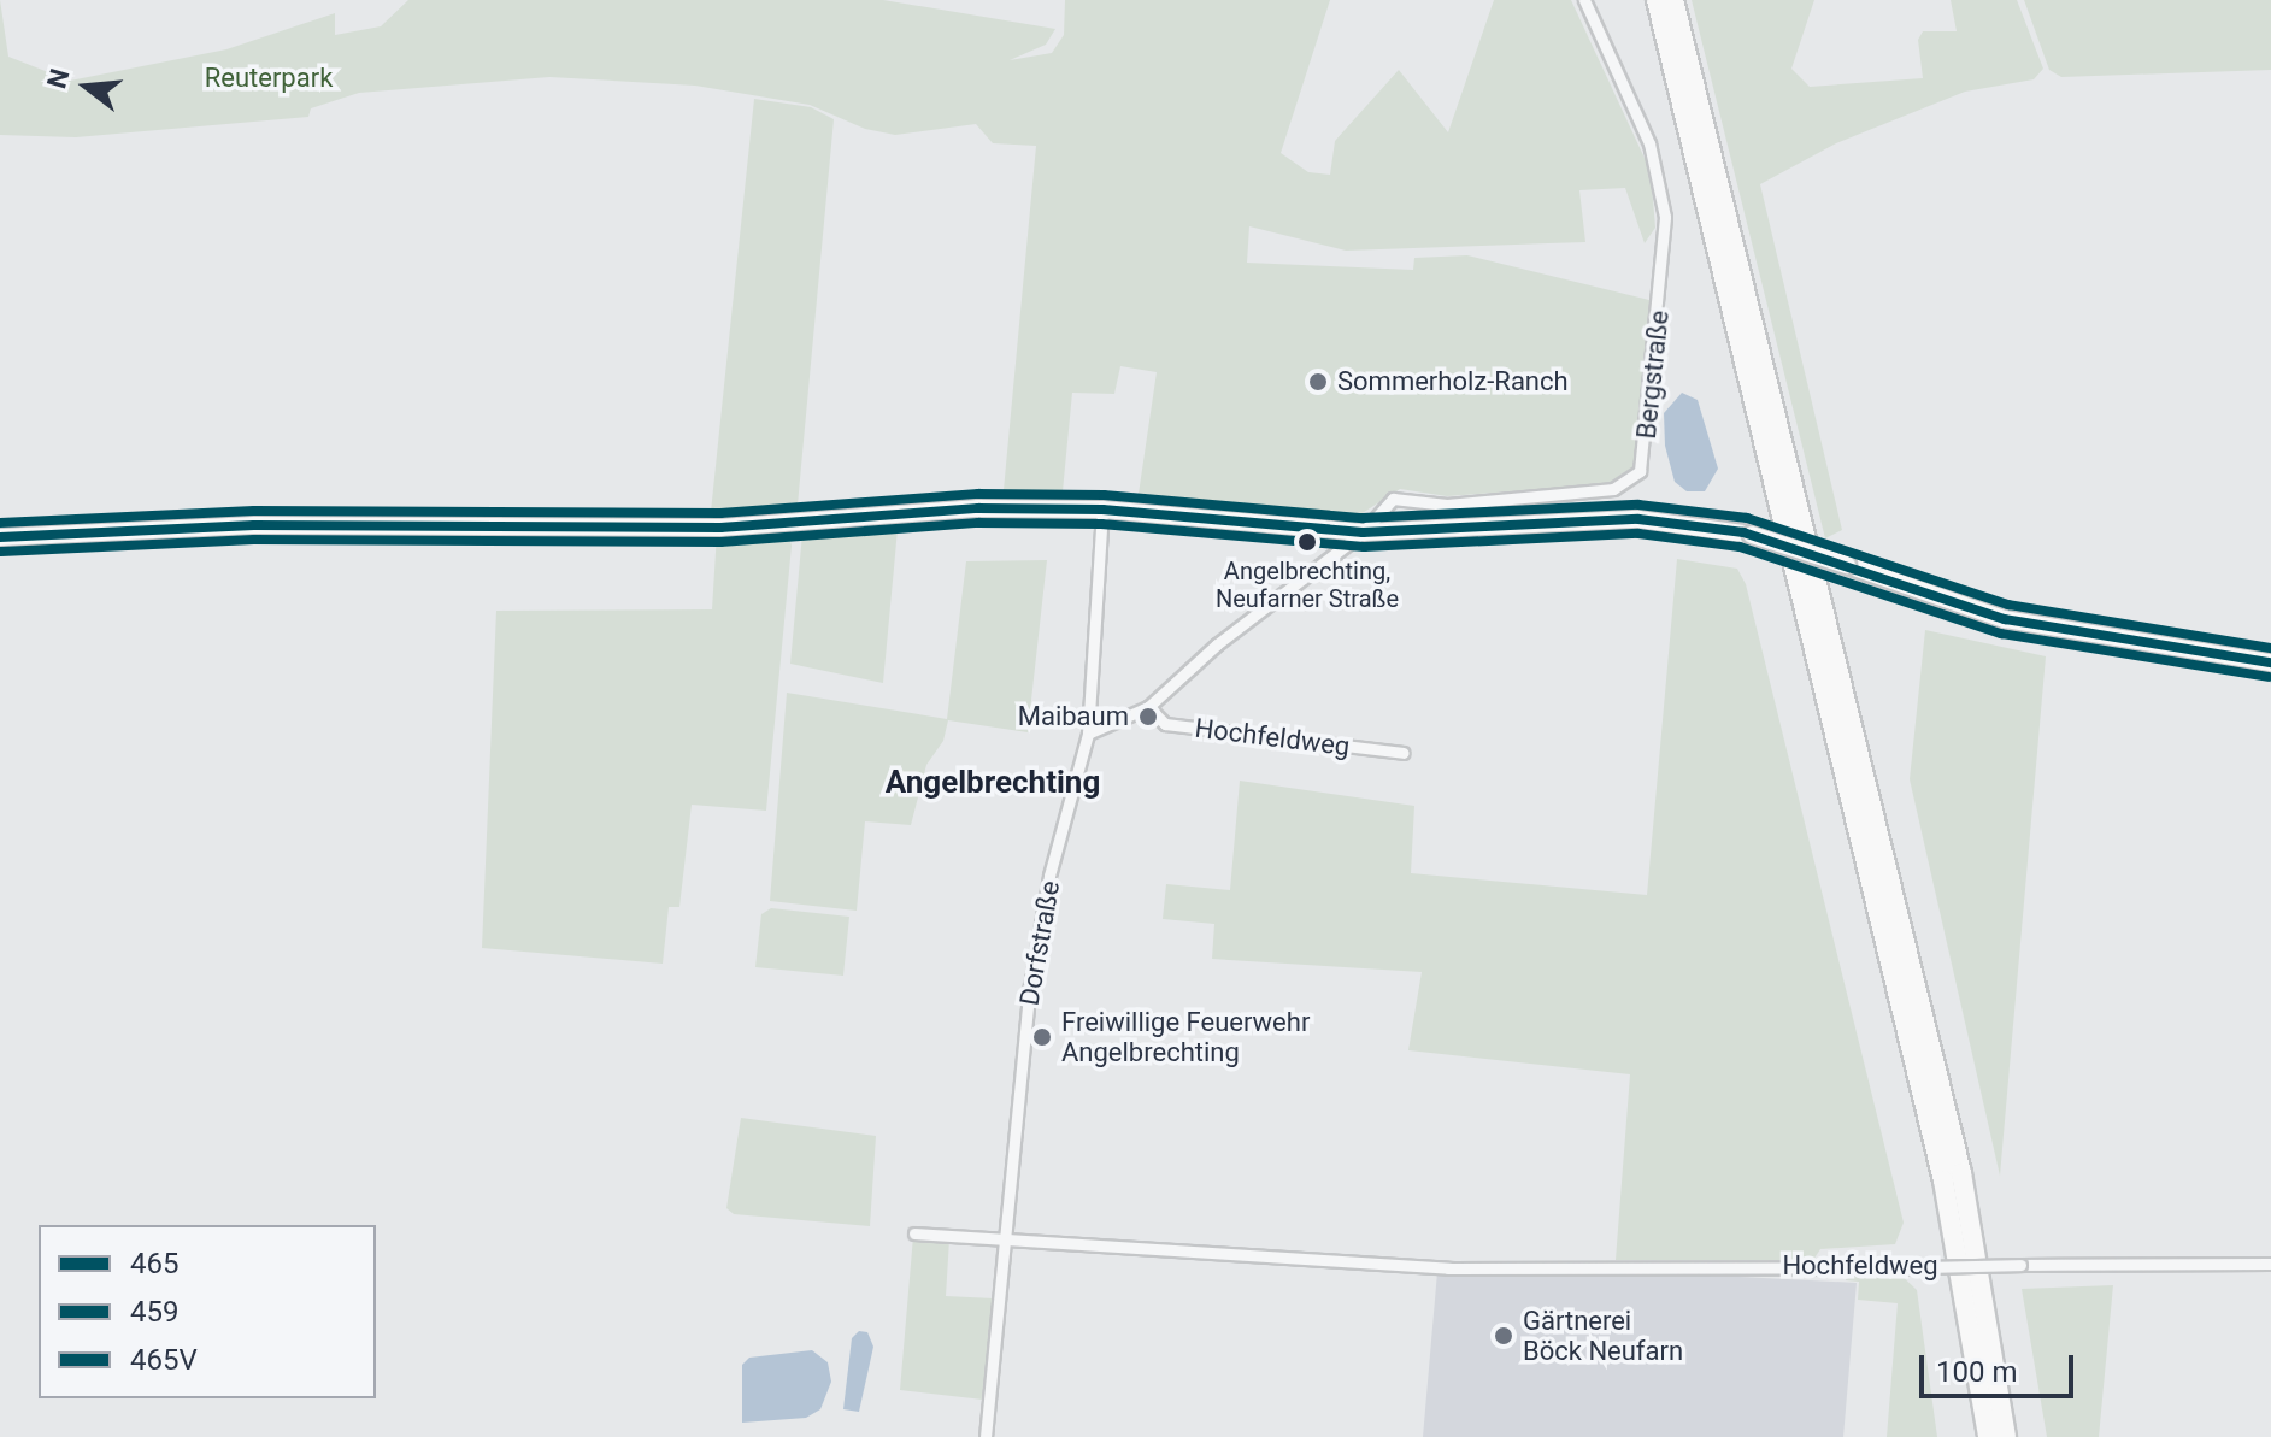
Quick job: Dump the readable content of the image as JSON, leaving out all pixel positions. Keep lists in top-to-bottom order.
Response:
{
  "streets": {
    "street": ["Bergstraße", "Hochfeldweg", "Dorfstraße"]
  },
  "crossings": [
    ["Bergstraße", "Hochfeldweg"],
    ["Bergstraße", "Dorfstraße"],
    ["Hochfeldweg", "Dorfstraße"]
  ],
  "districts": ["Angelbrechting"],
  "parks": ["Reuterpark"],
  "places": [
    "Sommerholz-Ranch",
    "Angelbrechting, Neufarner Straße",
    "Maibaum",
    "Freiwillige Feuerwehr Angelbrechting",
    "Gärtnerei Böck Neufarn"
  ],
  "lines": ["transit line 465V", "transit line 465", "transit line 459"],
  "legend": ["465", "459", "465V"],
  "scale_bar": "100 m",
  "north": "left"
}
